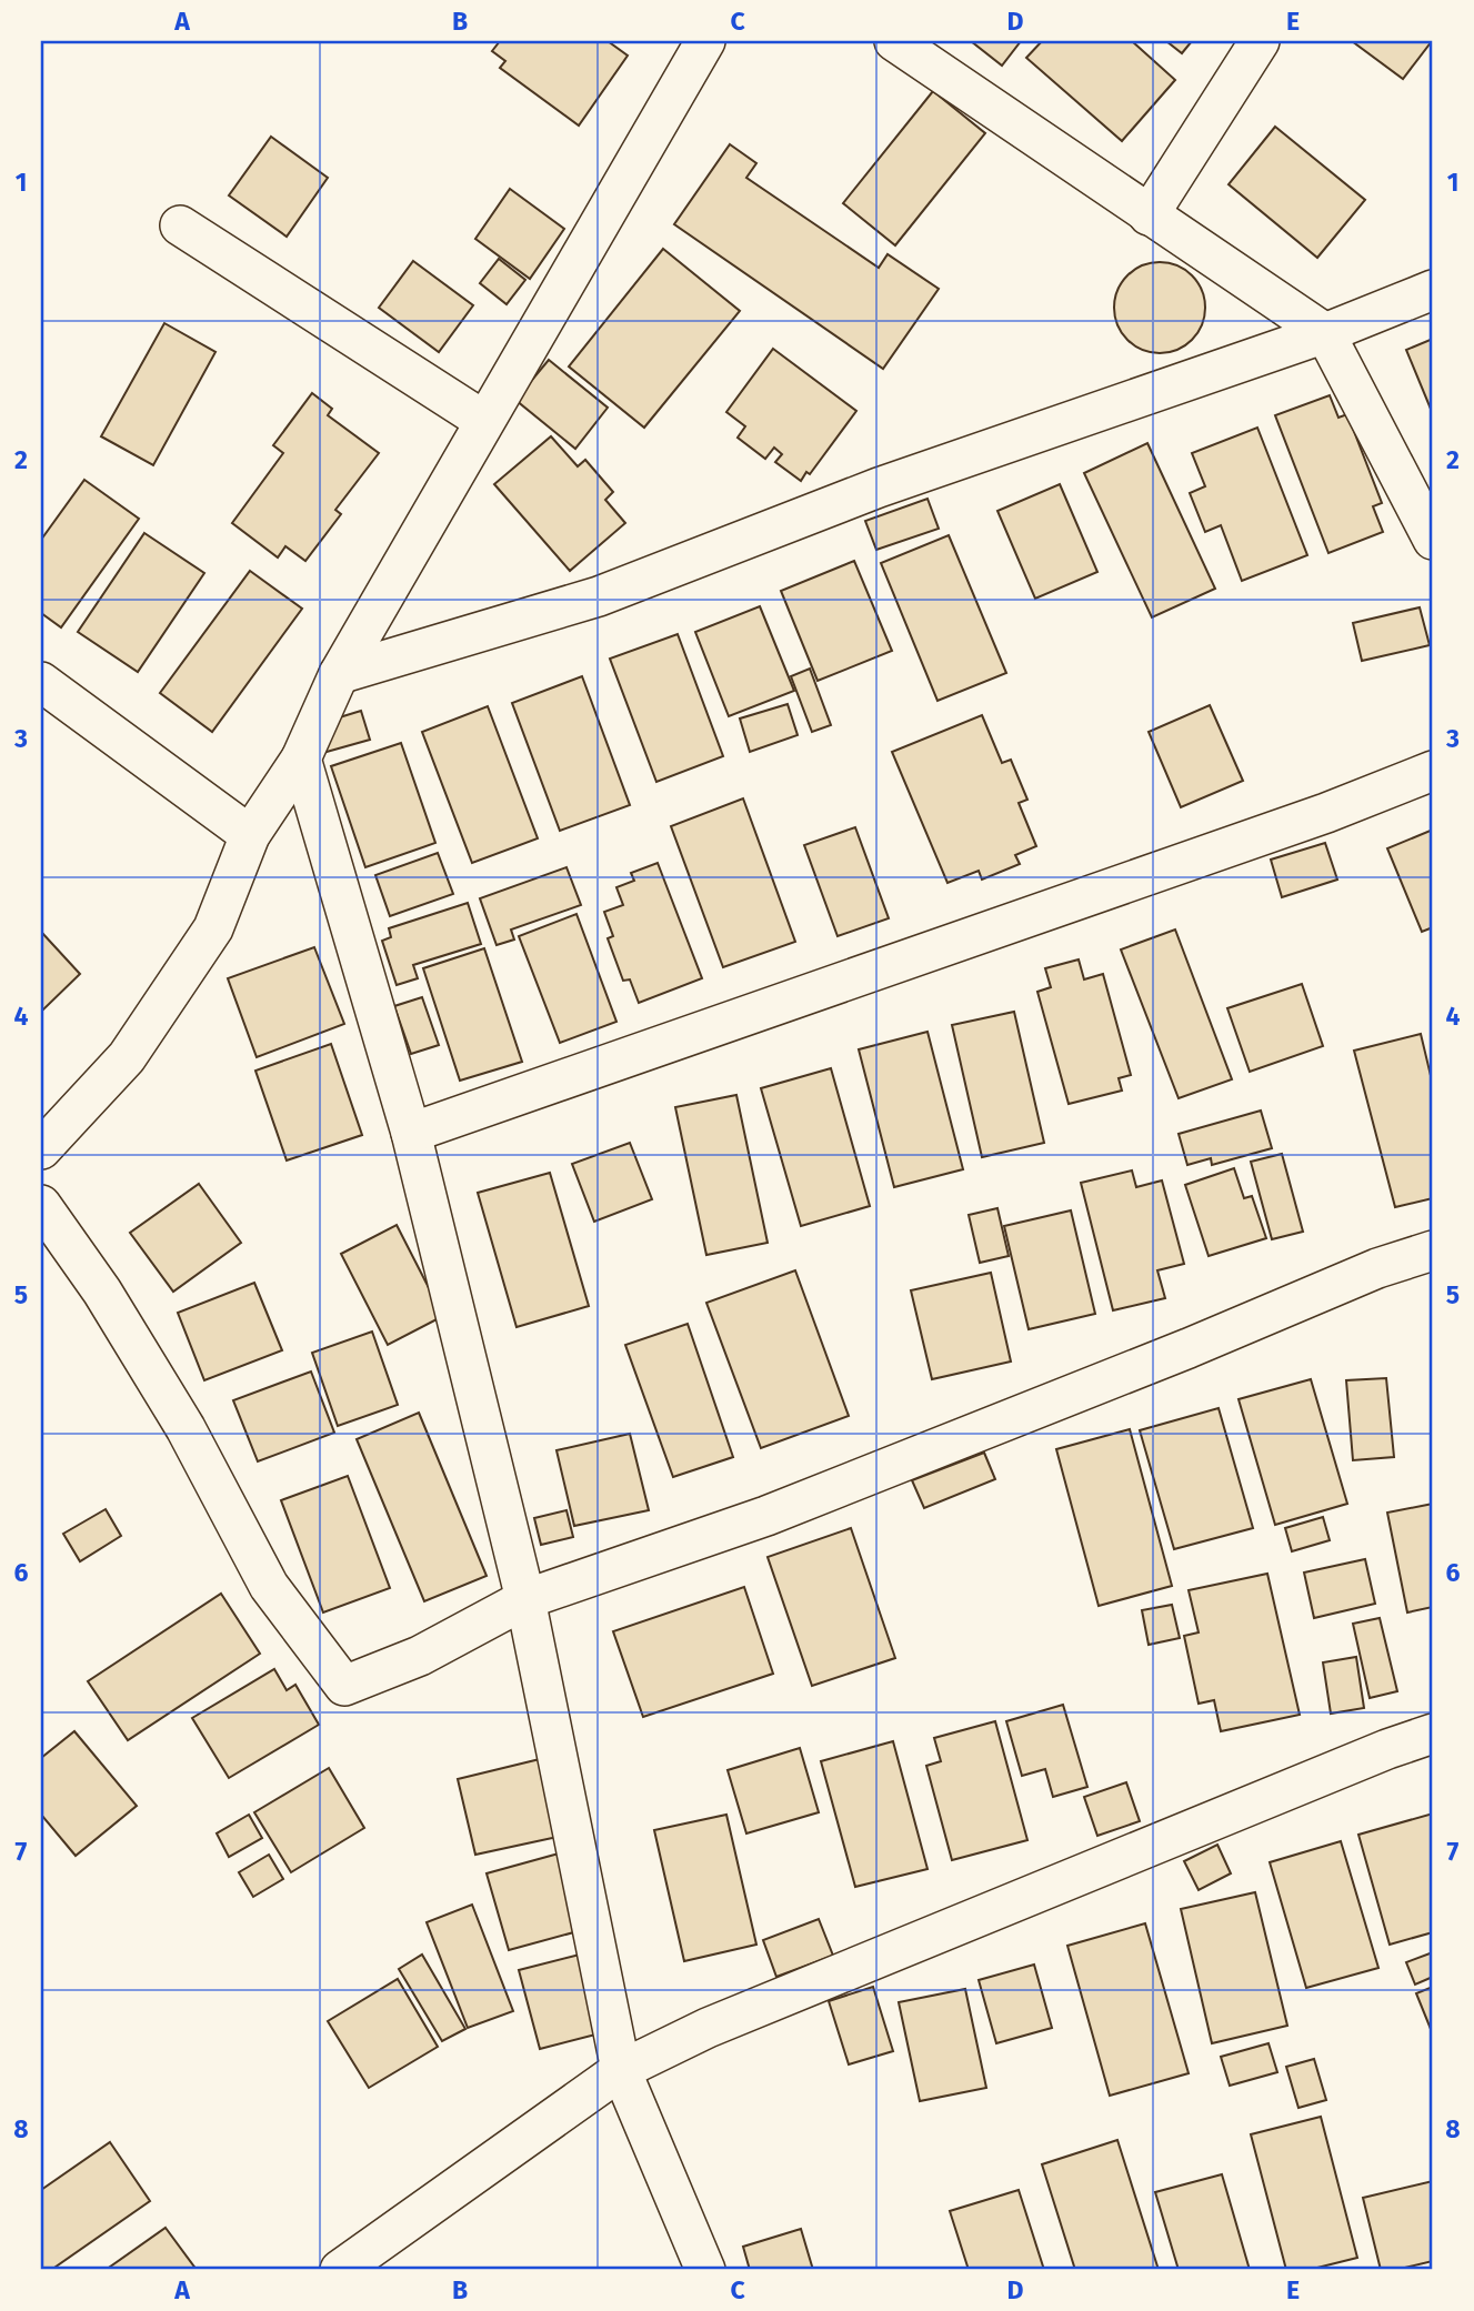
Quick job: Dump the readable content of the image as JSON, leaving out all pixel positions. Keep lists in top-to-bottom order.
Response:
{
  "grid": {
    "columns": [
      "A",
      "B",
      "C",
      "D",
      "E"
    ],
    "rows": [
      "1",
      "2",
      "3",
      "4",
      "5",
      "6",
      "7",
      "8"
    ]
  }
}
